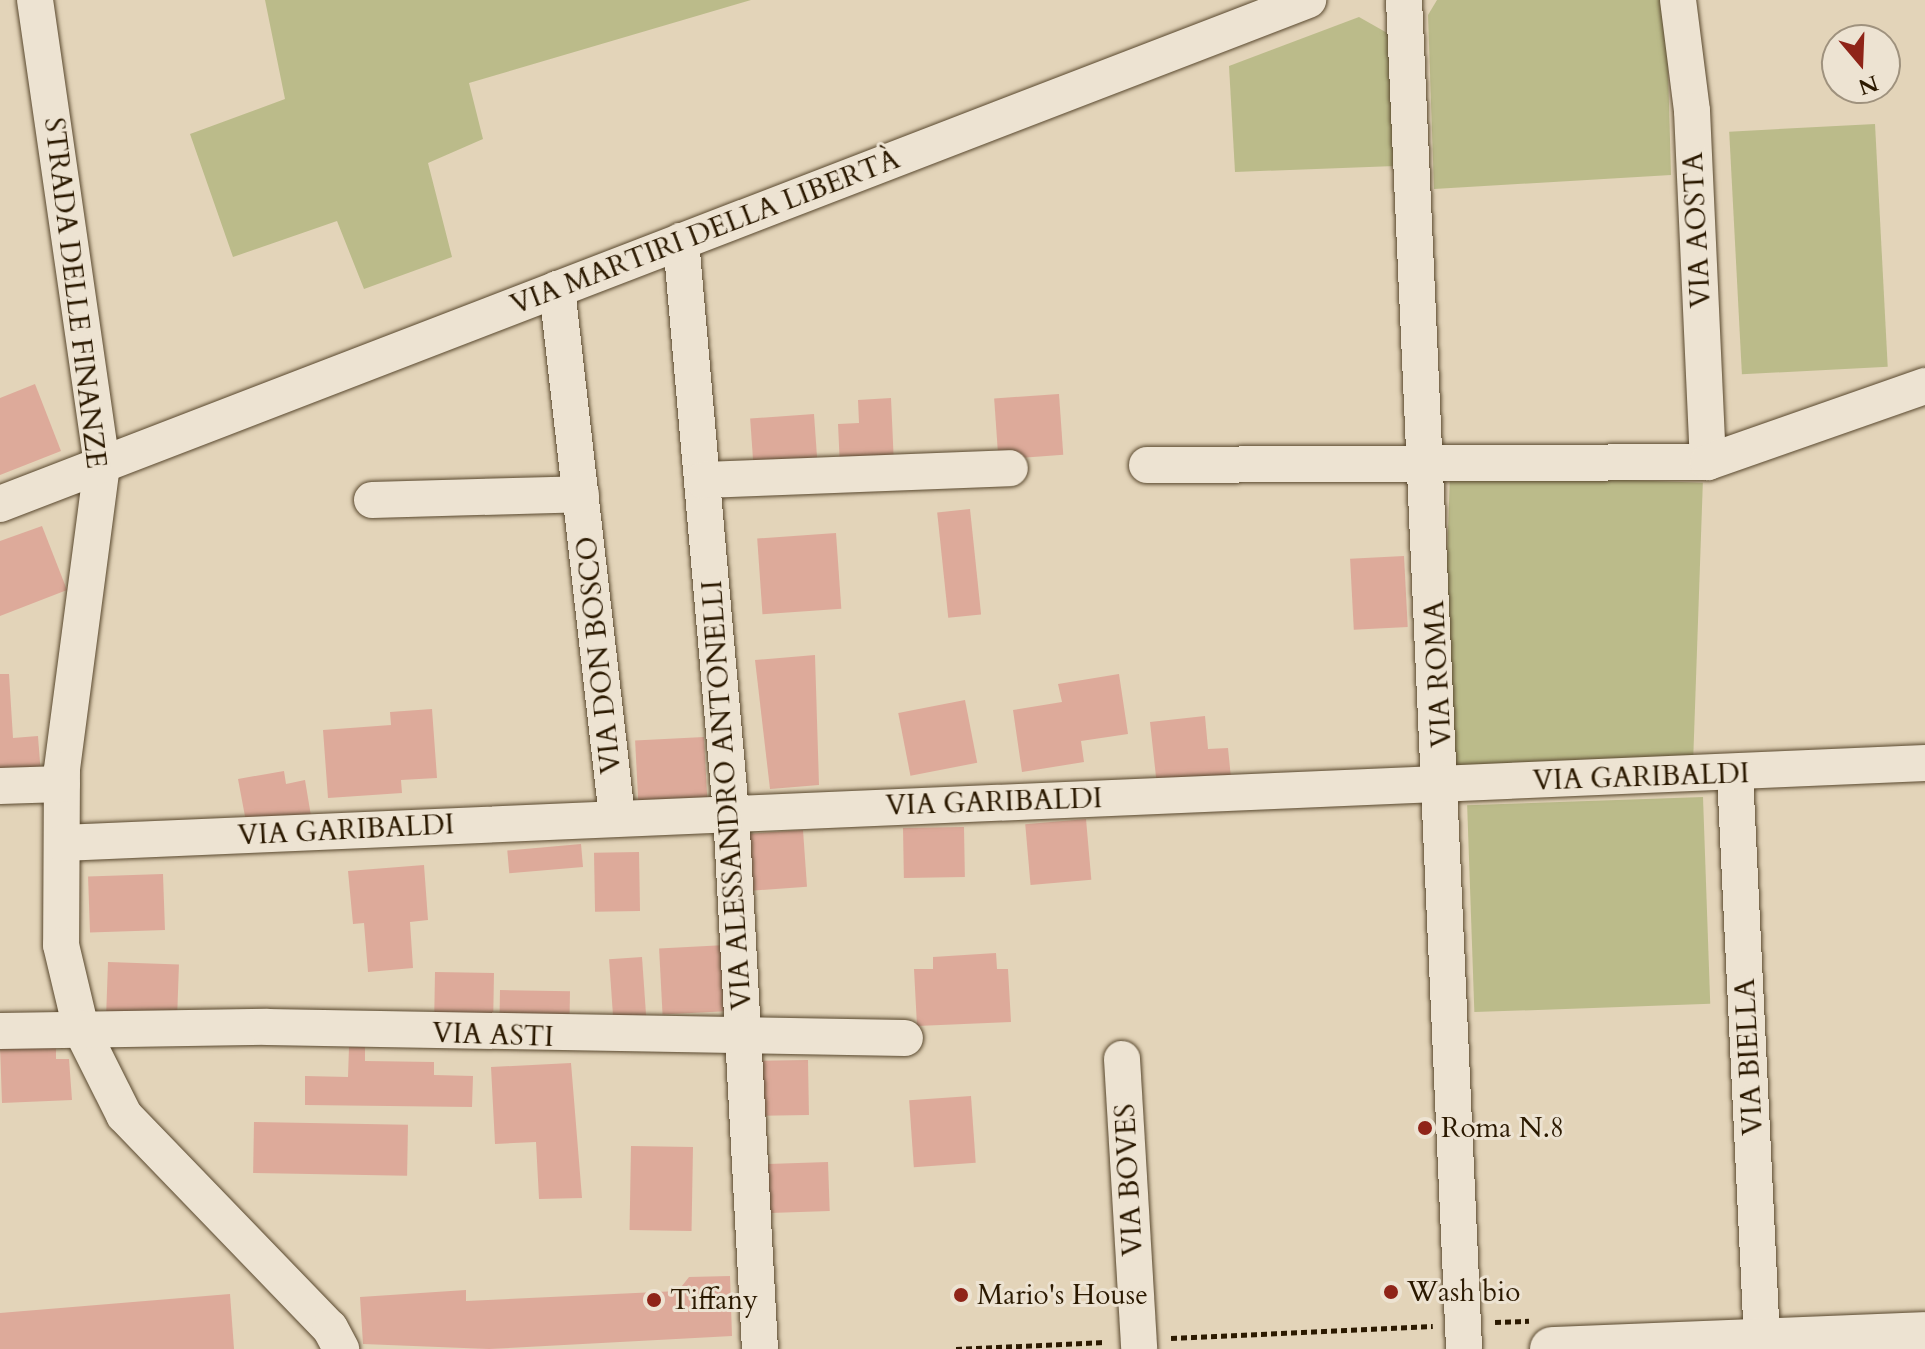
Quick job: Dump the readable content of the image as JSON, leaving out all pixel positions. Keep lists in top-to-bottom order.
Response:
{
  "streets": {
    "street": [
      "VIA AOSTA",
      "VIA MARTIRI DELLA LIBERTÀ",
      "STRADA DELLE FINANZE",
      "VIA DON BOSCO",
      "VIA ROMA",
      "VIA GARIBALDI",
      "VIA ALESSANDRO ANTONELLI",
      "VIA ASTI",
      "VIA BIELLA",
      "VIA BOVES"
    ]
  },
  "crossings": [
    ["VIA MARTIRI DELLA LIBERTÀ", "STRADA DELLE FINANZE"],
    ["VIA MARTIRI DELLA LIBERTÀ", "VIA DON BOSCO"],
    ["VIA MARTIRI DELLA LIBERTÀ", "VIA ALESSANDRO ANTONELLI"],
    ["STRADA DELLE FINANZE", "VIA GARIBALDI"],
    ["STRADA DELLE FINANZE", "VIA ASTI"],
    ["VIA DON BOSCO", "VIA GARIBALDI"],
    ["VIA ROMA", "VIA GARIBALDI"],
    ["VIA GARIBALDI", "VIA ALESSANDRO ANTONELLI"],
    ["VIA GARIBALDI", "VIA BIELLA"],
    ["VIA ALESSANDRO ANTONELLI", "VIA ASTI"]
  ],
  "places": [
    "Roma N.8",
    "Wash bio",
    "Mario's House",
    "Tiffany"
  ],
  "north": "bottom"
}
